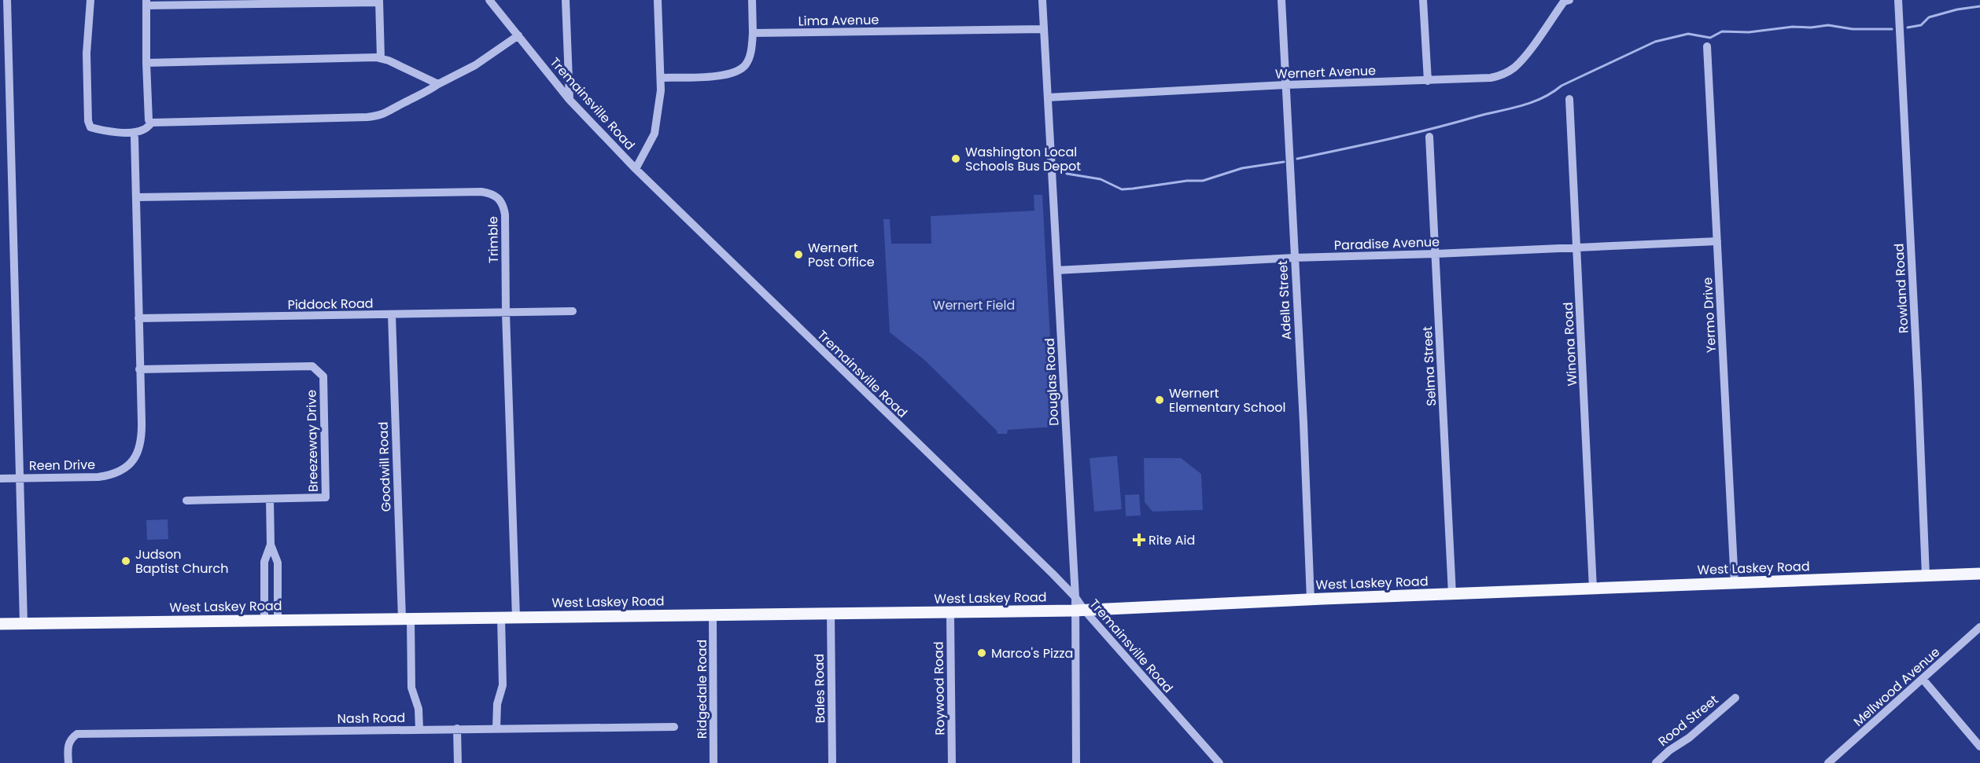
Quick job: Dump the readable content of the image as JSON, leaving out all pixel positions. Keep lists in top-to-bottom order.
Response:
{
  "streets": {
    "main road": ["West Laskey Road"],
    "street": [
      "Lima Avenue",
      "Wernert Avenue",
      "Tremainsville Road",
      "Trimble",
      "Paradise Avenue",
      "Rowland Road",
      "Adella Street",
      "Piddock Road",
      "Yermo Drive",
      "Winona Road",
      "Selma Street",
      "Douglas Road",
      "Breezeway Drive",
      "Reen Drive",
      "Goodwill Road",
      "Mellwood Avenue",
      "Bales Road",
      "Roywood Road",
      "Ridgedale Road",
      "Nash Road",
      "Rood Street"
    ]
  },
  "crossings": [
    ["Lima Avenue", "Douglas Road"],
    ["Wernert Avenue", "Adella Street"],
    ["Wernert Avenue", "Douglas Road"],
    ["Tremainsville Road", "Douglas Road"],
    ["Tremainsville Road", "West Laskey Road"],
    ["Trimble", "Piddock Road"],
    ["Trimble", "West Laskey Road"],
    ["Paradise Avenue", "Adella Street"],
    ["Paradise Avenue", "Yermo Drive"],
    ["Paradise Avenue", "Winona Road"],
    ["Paradise Avenue", "Selma Street"],
    ["Paradise Avenue", "Douglas Road"],
    ["Rowland Road", "West Laskey Road"],
    ["Adella Street", "West Laskey Road"],
    ["Piddock Road", "Goodwill Road"],
    ["Yermo Drive", "West Laskey Road"],
    ["Winona Road", "West Laskey Road"],
    ["Selma Street", "West Laskey Road"],
    ["Douglas Road", "West Laskey Road"],
    ["Breezeway Drive", "Reen Drive"],
    ["Goodwill Road", "West Laskey Road"],
    ["Goodwill Road", "Nash Road"],
    ["West Laskey Road", "Bales Road"],
    ["West Laskey Road", "Roywood Road"],
    ["West Laskey Road", "Ridgedale Road"]
  ],
  "parks": ["Wernert Field"],
  "places": {
    "other": [
      "Washington Local Schools Bus Depot",
      "Wernert Post Office",
      "Wernert Elementary School",
      "Judson Baptist Church",
      "Marco's Pizza"
    ],
    "health": ["Rite Aid"]
  }
}
